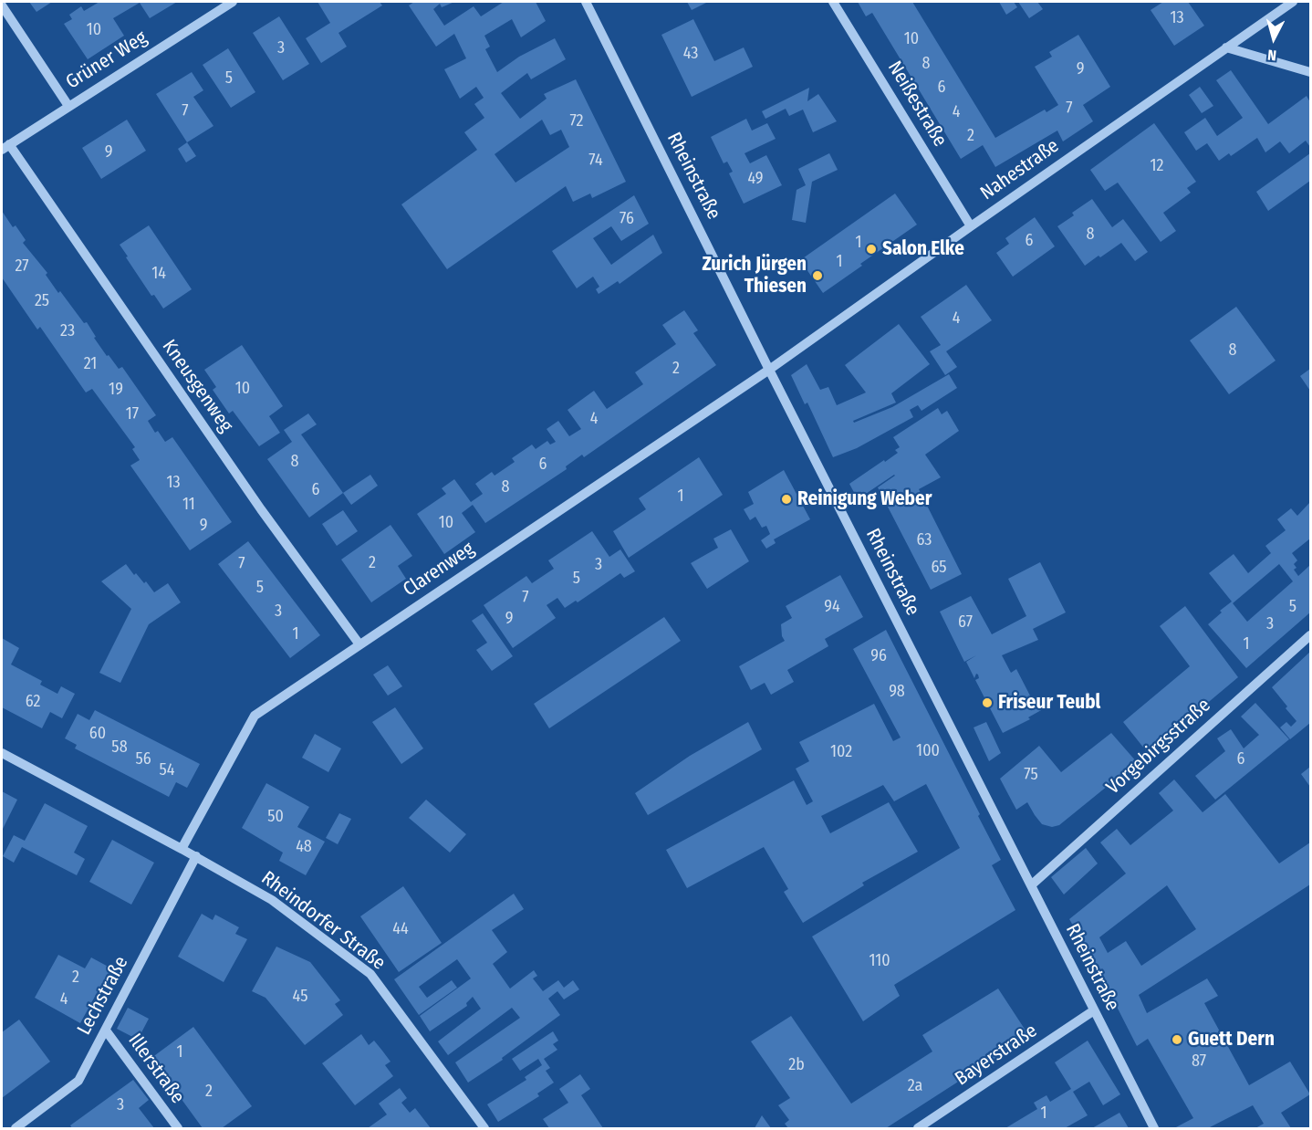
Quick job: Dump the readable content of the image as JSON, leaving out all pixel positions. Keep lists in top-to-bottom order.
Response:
{
  "streets": {
    "street": [
      "Grüner Weg",
      "Neißestraße",
      "Nahestraße",
      "Rheinstraße",
      "Kneusgenweg",
      "Clarenweg",
      "Vorgebirgsstraße",
      "Rheindorfer Straße",
      "Lechstraße",
      "Bayerstraße",
      "Illerstraße"
    ]
  },
  "crossings": [
    ["Grüner Weg", "Kneusgenweg"],
    ["Neißestraße", "Nahestraße"],
    ["Nahestraße", "Rheinstraße"],
    ["Nahestraße", "Clarenweg"],
    ["Rheinstraße", "Clarenweg"],
    ["Rheinstraße", "Vorgebirgsstraße"],
    ["Rheinstraße", "Bayerstraße"],
    ["Kneusgenweg", "Clarenweg"],
    ["Clarenweg", "Rheindorfer Straße"],
    ["Rheindorfer Straße", "Lechstraße"],
    ["Lechstraße", "Illerstraße"]
  ],
  "places": [
    "Salon Elke",
    "Zurich Jürgen Thiesen",
    "Reinigung Weber",
    "Friseur Teubl",
    "Guett Dern"
  ],
  "house_numbers": [
    "13",
    "10",
    "10",
    "3",
    "43",
    "8",
    "9",
    "5",
    "6",
    "7",
    "7",
    "4",
    "72",
    "2",
    "9",
    "74",
    "12",
    "49",
    "76",
    "8",
    "6",
    "1",
    "1",
    "27",
    "14",
    "25",
    "4",
    "23",
    "8",
    "21",
    "2",
    "10",
    "19",
    "17",
    "4",
    "8",
    "6",
    "13",
    "8",
    "6",
    "1",
    "11",
    "10",
    "9",
    "63",
    "2",
    "7",
    "3",
    "65",
    "5",
    "5",
    "7",
    "94",
    "5",
    "3",
    "9",
    "67",
    "3",
    "1",
    "1",
    "96",
    "98",
    "62",
    "60",
    "58",
    "100",
    "102",
    "56",
    "6",
    "54",
    "75",
    "50",
    "48",
    "44",
    "110",
    "2",
    "45",
    "4",
    "1",
    "87",
    "2b",
    "2a",
    "2",
    "3",
    "1"
  ],
  "north": "bottom"
}
